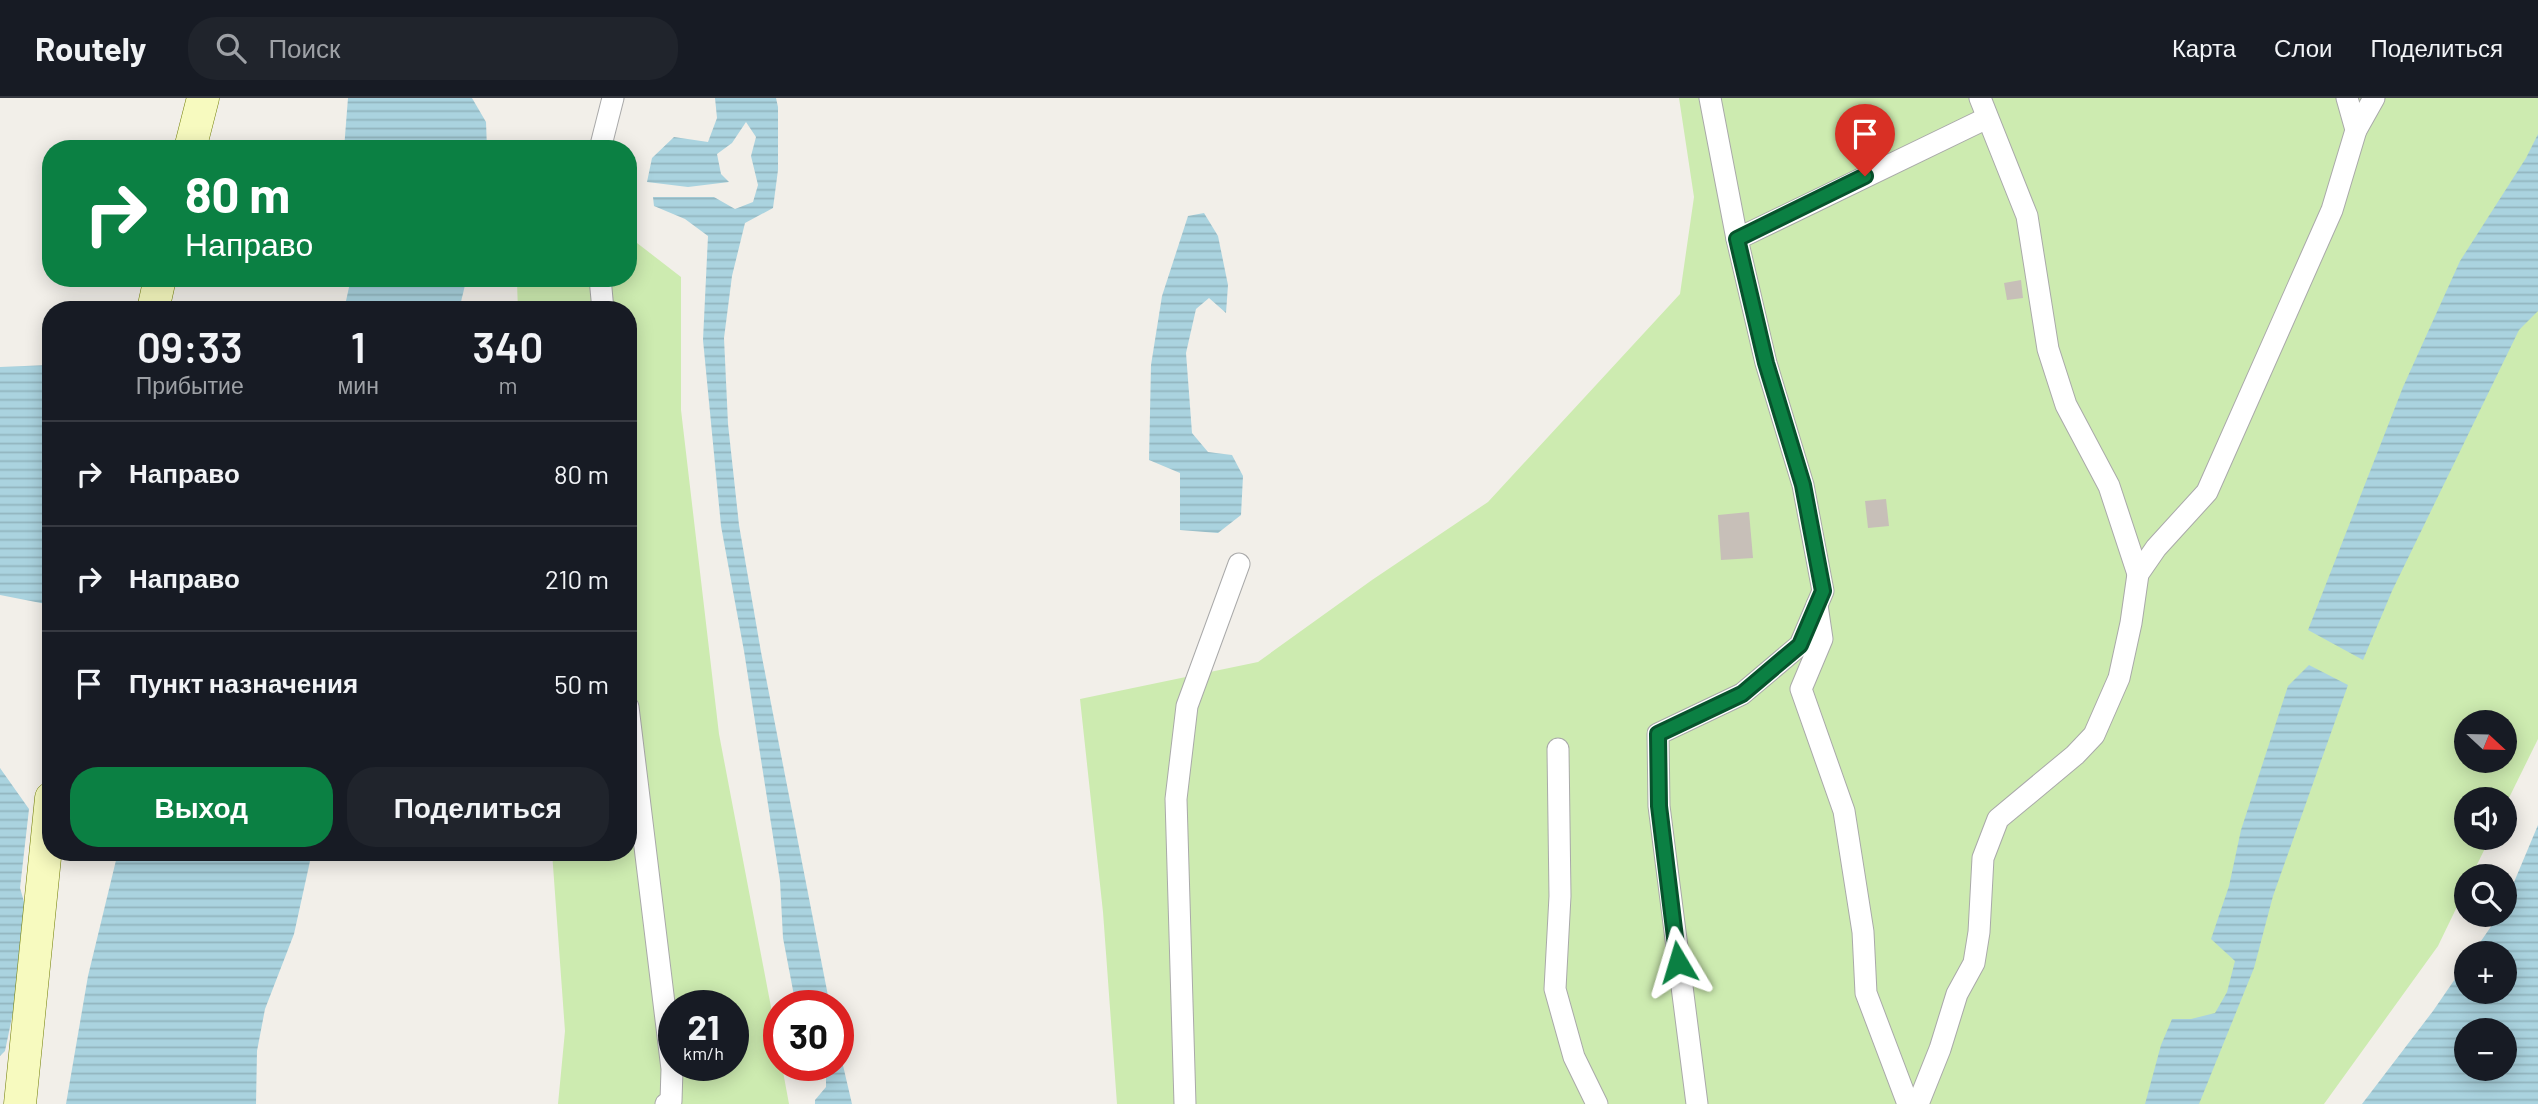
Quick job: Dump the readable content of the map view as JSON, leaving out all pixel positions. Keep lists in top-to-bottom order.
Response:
{
  "north": "right",
  "page": {
    "header": "Routely",
    "search": "Поиск",
    "nav": ["Карта", "Слои", "Поделиться"],
    "turn": ["80 m", "Направо"],
    "eta": [
      "09:33",
      "Прибытие",
      "1",
      "мин",
      "340",
      "m"
    ],
    "list": [
      {
        "name": "Направо",
        "value": "80 m"
      },
      {
        "name": "Направо",
        "value": "210 m"
      },
      {
        "name": "Пункт назначения",
        "value": "50 m"
      }
    ],
    "map_buttons": ["+", "−"],
    "buttons": ["Выход", "Поделиться"],
    "speed": "21 km/h",
    "limit": "30"
  }
}
